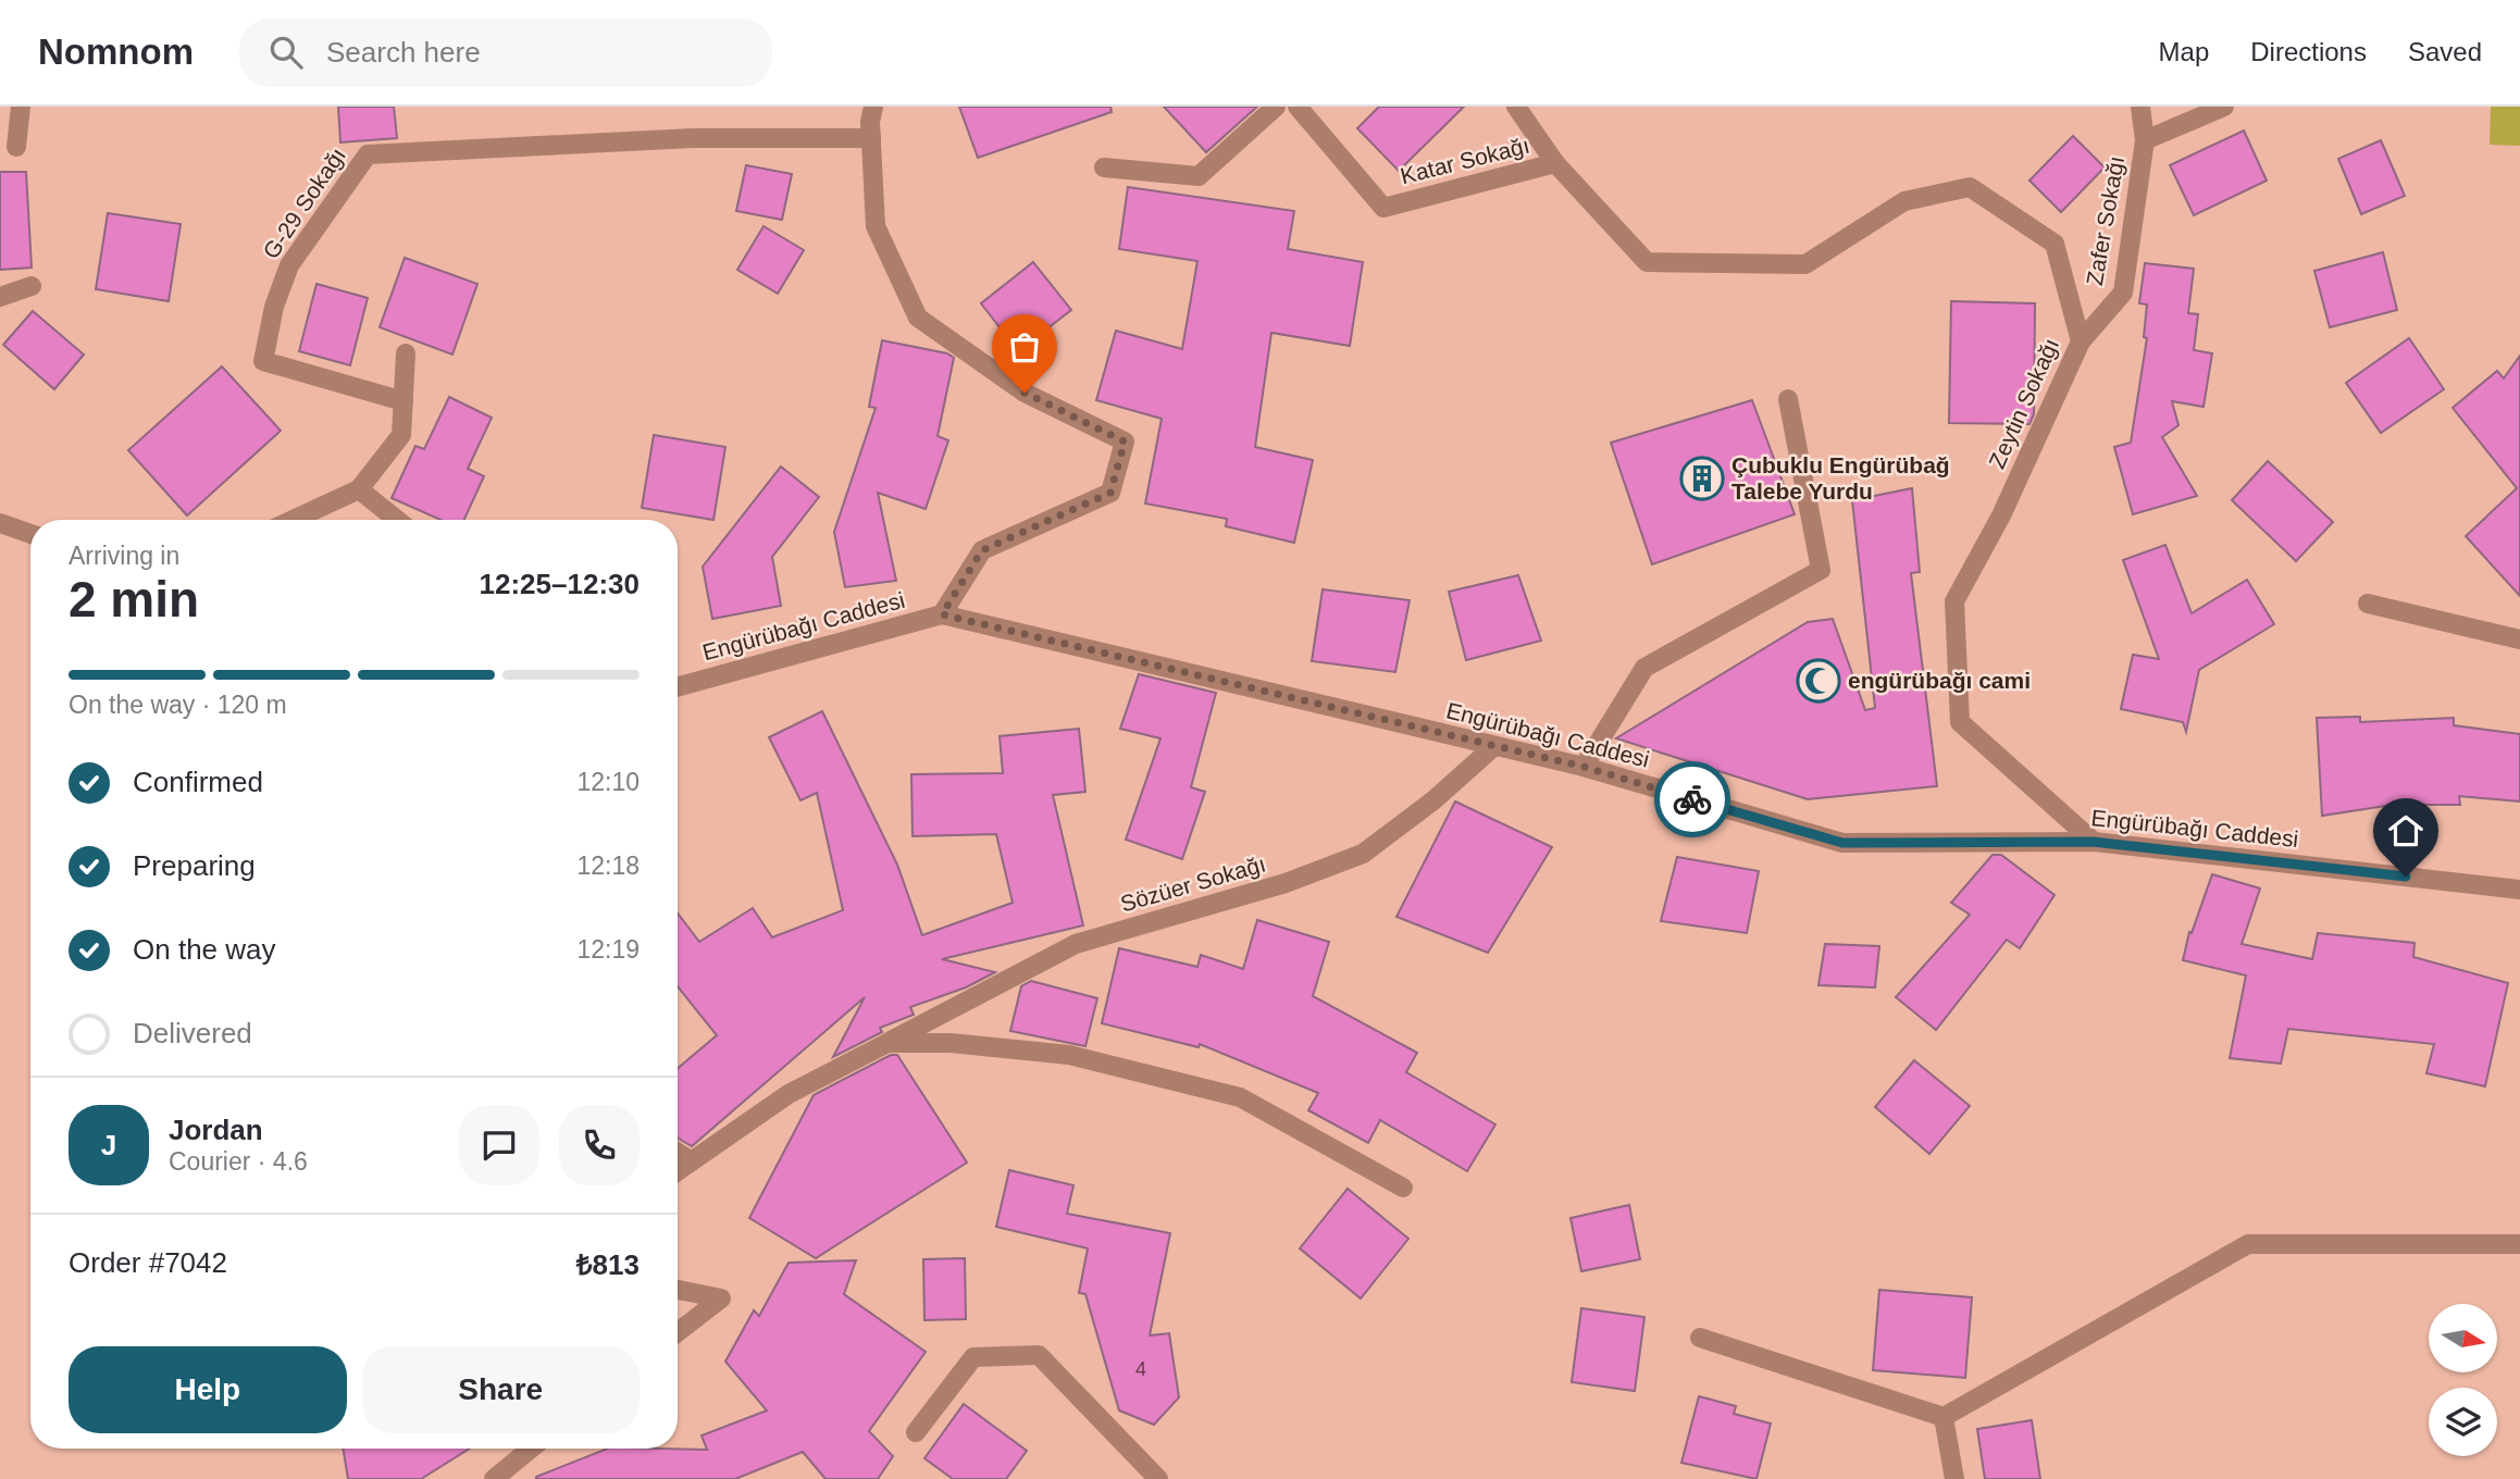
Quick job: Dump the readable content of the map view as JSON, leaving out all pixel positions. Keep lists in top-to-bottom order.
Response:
{
  "streets": {
    "street": [
      "Katar Sokağı",
      "G-29 Sokağı",
      "Zafer Sokağı",
      "Zeytin Sokağı",
      "Engürübağı Caddesi",
      "Sözüer Sokağı"
    ]
  },
  "crossings": [
    ["Katar Sokağı", "Zeytin Sokağı"],
    ["Zafer Sokağı", "Zeytin Sokağı"],
    ["Zeytin Sokağı", "Engürübağı Caddesi"],
    ["Engürübağı Caddesi", "Sözüer Sokağı"]
  ],
  "places": {
    "building": ["Çubuklu Engürübağ Talebe Yurdu"],
    "mosque": ["engürübağı cami"]
  },
  "house_numbers": ["4"],
  "north": "right",
  "page": {
    "header": "Nomnom",
    "search": "Search here",
    "nav": ["Map", "Directions", "Saved"],
    "heading": ["2 min", "Arriving in", "12:25–12:30"],
    "panel": [
      "Jordan",
      "Courier · 4.6",
      "Order #7042",
      "₺813"
    ],
    "bar": "On the way · 120 m",
    "list": [
      ["Confirmed", "12:10"],
      ["Preparing", "12:18"],
      ["On the way", "12:19"],
      "Delivered"
    ],
    "round": "J",
    "buttons": ["Help", "Share"]
  }
}
